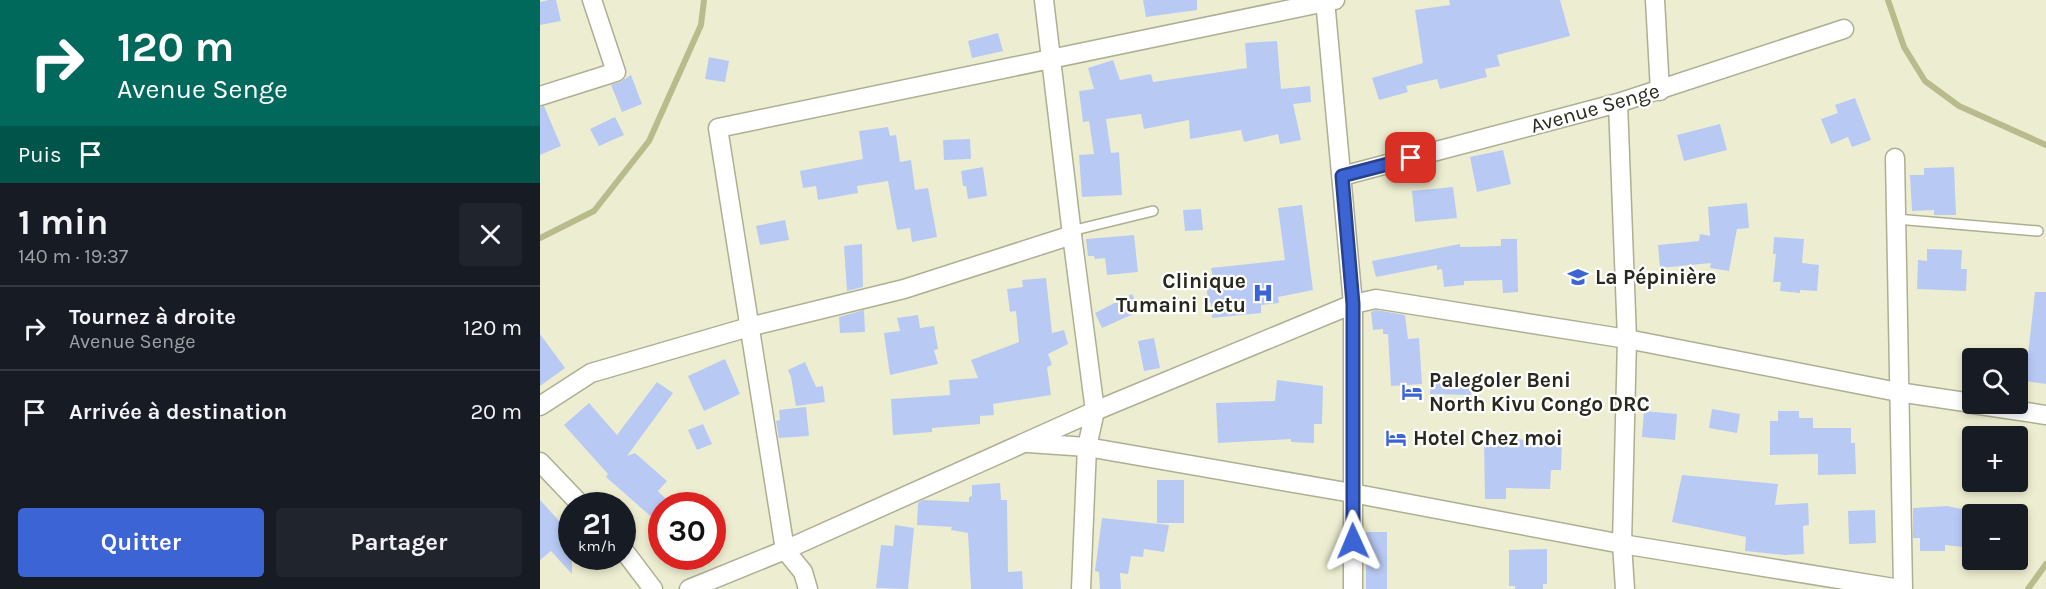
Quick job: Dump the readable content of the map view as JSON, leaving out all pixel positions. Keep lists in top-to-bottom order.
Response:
{
  "streets": {
    "street": ["Avenue Senge"]
  },
  "places": {
    "school or university": ["La Pépinière"],
    "hospital": ["Clinique Tumaini Letu"],
    "hotel": ["Palegoler Beni North Kivu Congo DRC", "Hotel Chez moi"]
  },
  "page": {
    "turn": ["120 m", "Avenue Senge"],
    "then": "Puis",
    "heading": ["1 min", "140 m · 19:37"],
    "list": [
      {
        "name": "Tournez à droite",
        "note": "Avenue Senge",
        "value": "120 m"
      },
      {
        "name": "Arrivée à destination",
        "value": "20 m"
      }
    ],
    "map_buttons": ["+", "−"],
    "speed": "21 km/h",
    "limit": "30",
    "buttons": ["Quitter", "Partager"]
  }
}
